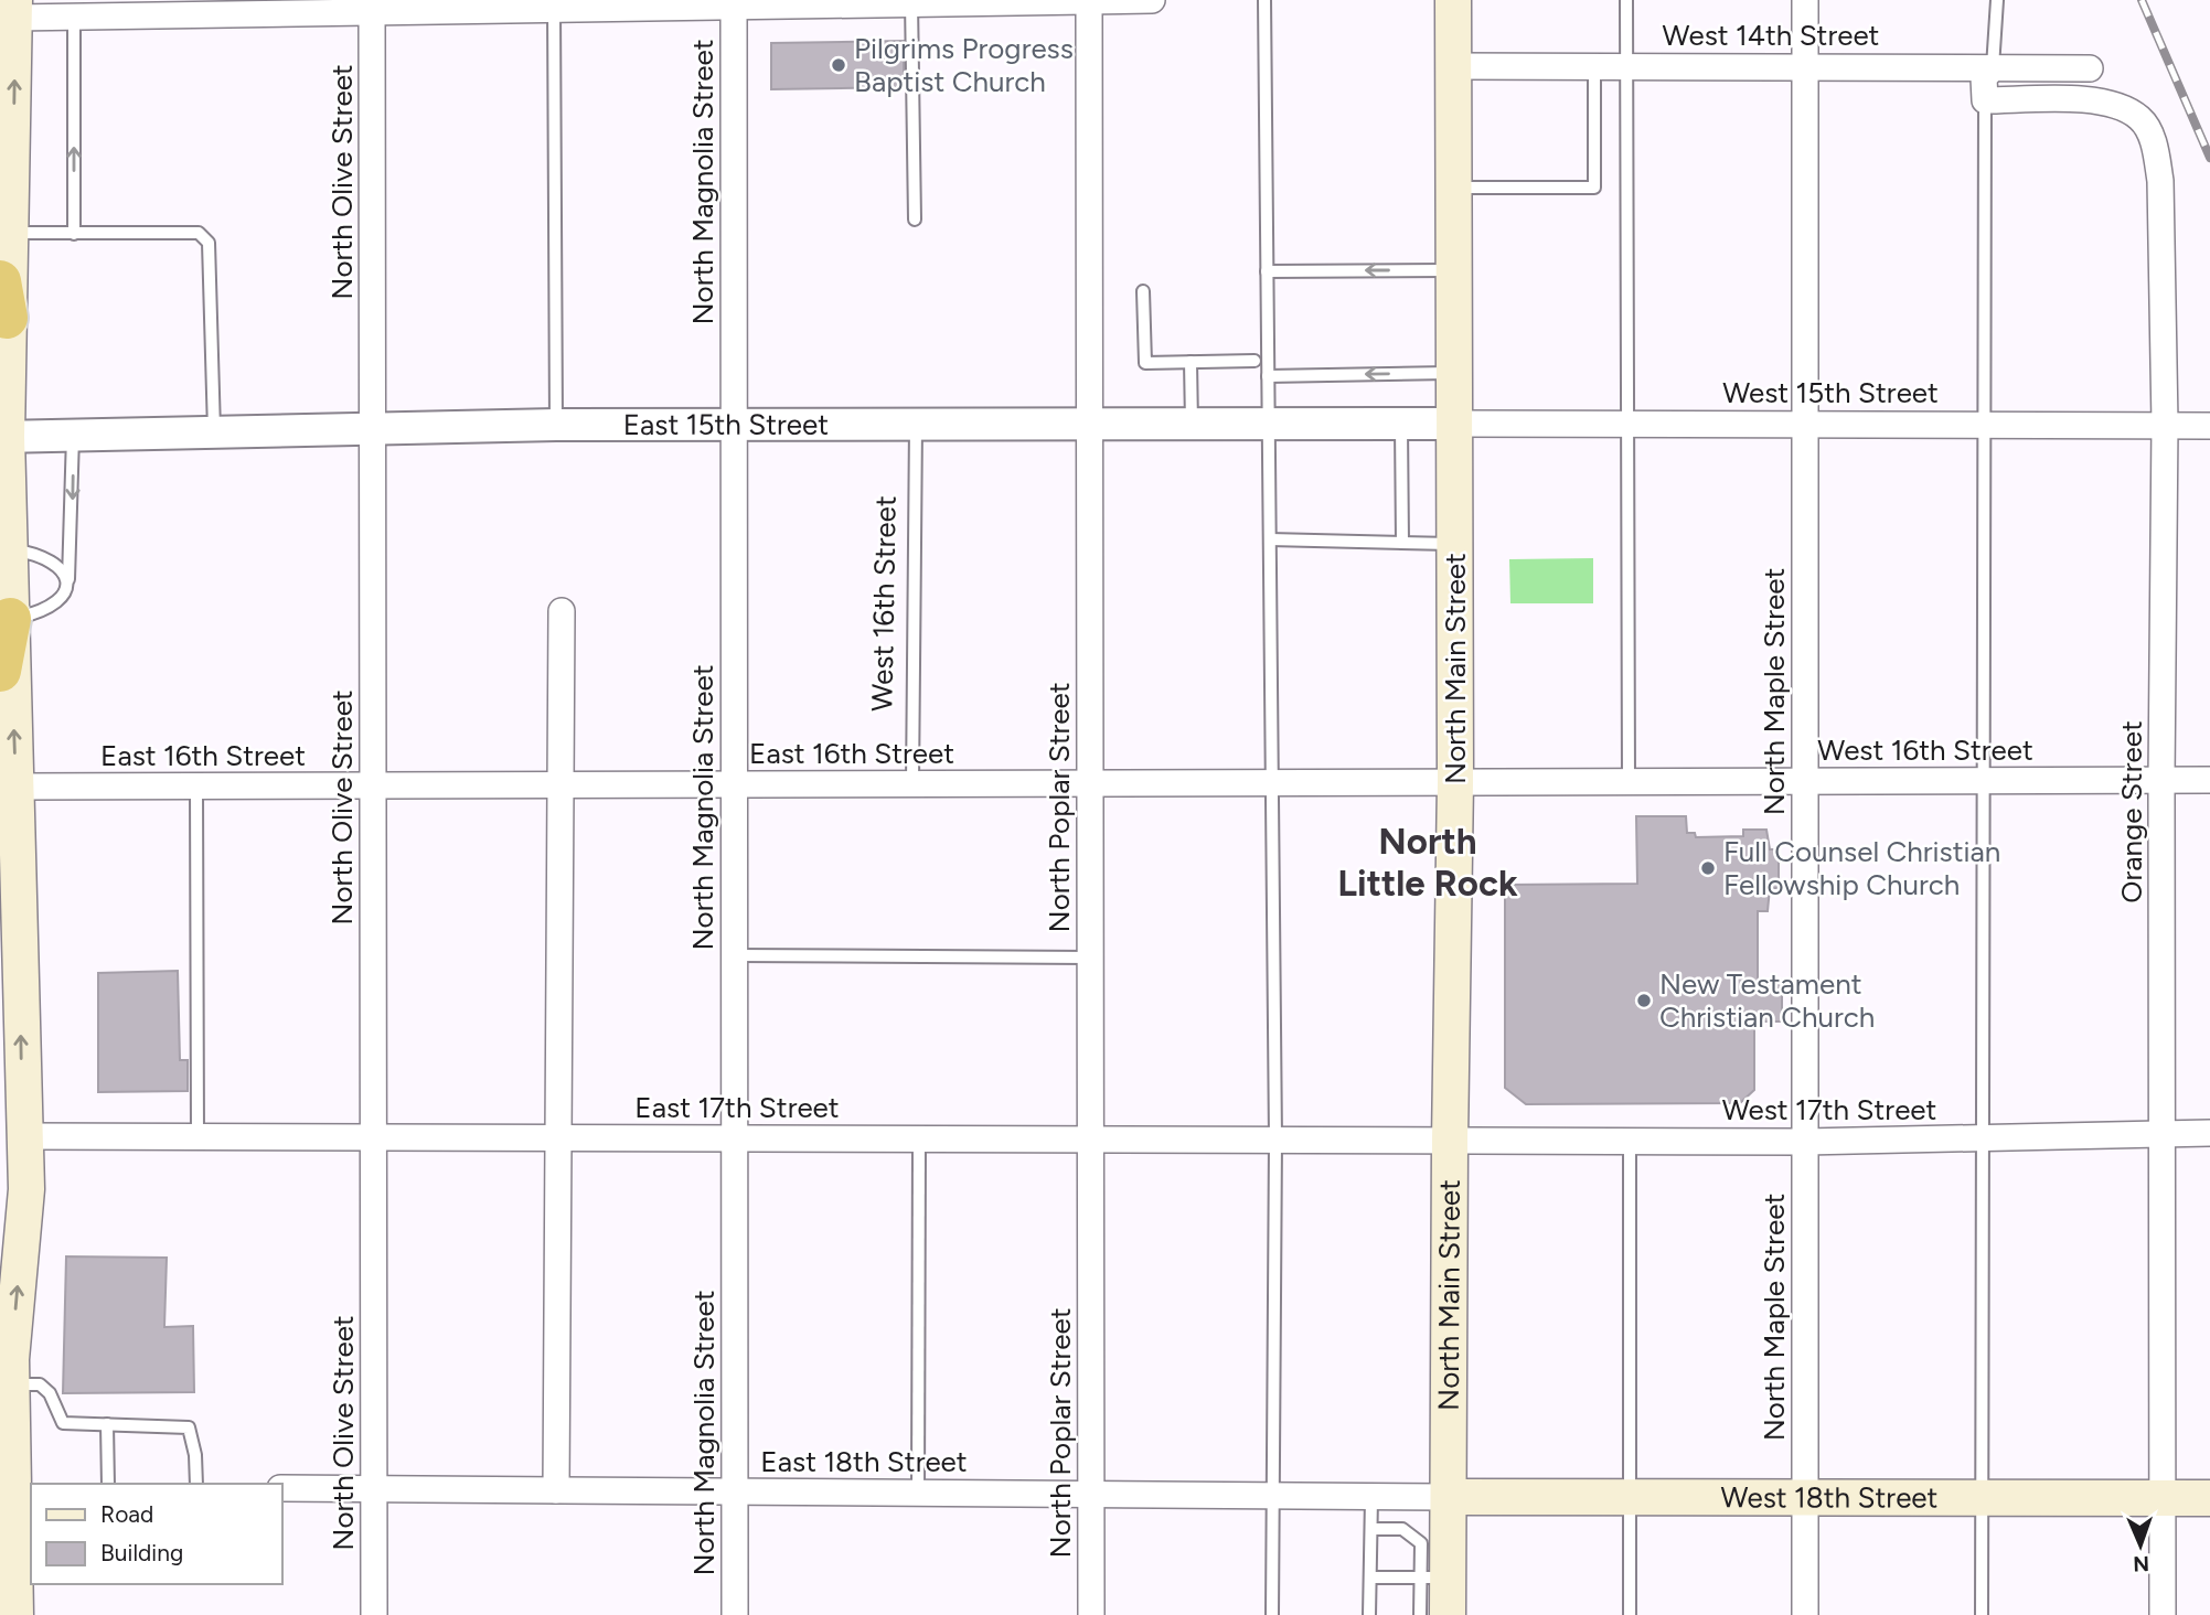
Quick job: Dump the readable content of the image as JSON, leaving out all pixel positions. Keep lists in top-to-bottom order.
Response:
{
  "streets": {
    "main road": ["North Main Street", "West 18th Street"],
    "street": [
      "West 14th Street",
      "North Olive Street",
      "North Magnolia Street",
      "West 15th Street",
      "East 15th Street",
      "West 16th Street",
      "North Maple Street",
      "East 16th Street",
      "North Poplar Street",
      "Orange Street",
      "East 17th Street",
      "West 17th Street",
      "East 18th Street"
    ]
  },
  "crossings": [
    ["West 14th Street", "North Main Street"],
    ["West 14th Street", "North Maple Street"],
    ["North Olive Street", "East 15th Street"],
    ["North Olive Street", "East 16th Street"],
    ["North Olive Street", "East 17th Street"],
    ["North Olive Street", "East 18th Street"],
    ["North Magnolia Street", "East 15th Street"],
    ["North Magnolia Street", "East 16th Street"],
    ["North Magnolia Street", "East 17th Street"],
    ["North Magnolia Street", "East 18th Street"],
    ["West 15th Street", "East 15th Street"],
    ["West 15th Street", "North Main Street"],
    ["West 15th Street", "North Maple Street"],
    ["West 15th Street", "Orange Street"],
    ["East 15th Street", "West 16th Street"],
    ["East 15th Street", "North Main Street"],
    ["East 15th Street", "North Poplar Street"],
    ["West 16th Street", "North Main Street"],
    ["West 16th Street", "North Maple Street"],
    ["West 16th Street", "East 16th Street"],
    ["West 16th Street", "Orange Street"],
    ["North Main Street", "East 16th Street"],
    ["North Main Street", "East 17th Street"],
    ["North Main Street", "West 17th Street"],
    ["North Main Street", "East 18th Street"],
    ["North Main Street", "West 18th Street"],
    ["North Maple Street", "West 17th Street"],
    ["North Maple Street", "West 18th Street"],
    ["East 16th Street", "North Poplar Street"],
    ["North Poplar Street", "East 17th Street"],
    ["North Poplar Street", "East 18th Street"],
    ["Orange Street", "West 17th Street"],
    ["Orange Street", "West 18th Street"],
    ["East 17th Street", "West 17th Street"],
    ["East 18th Street", "West 18th Street"]
  ],
  "districts": ["North Little Rock"],
  "places": ["Pilgrims Progress Baptist Church", "Full Counsel Christian Fellowship Church", "New Testament Christian Church"],
  "legend": ["Road", "Building"],
  "north": "bottom"
}
